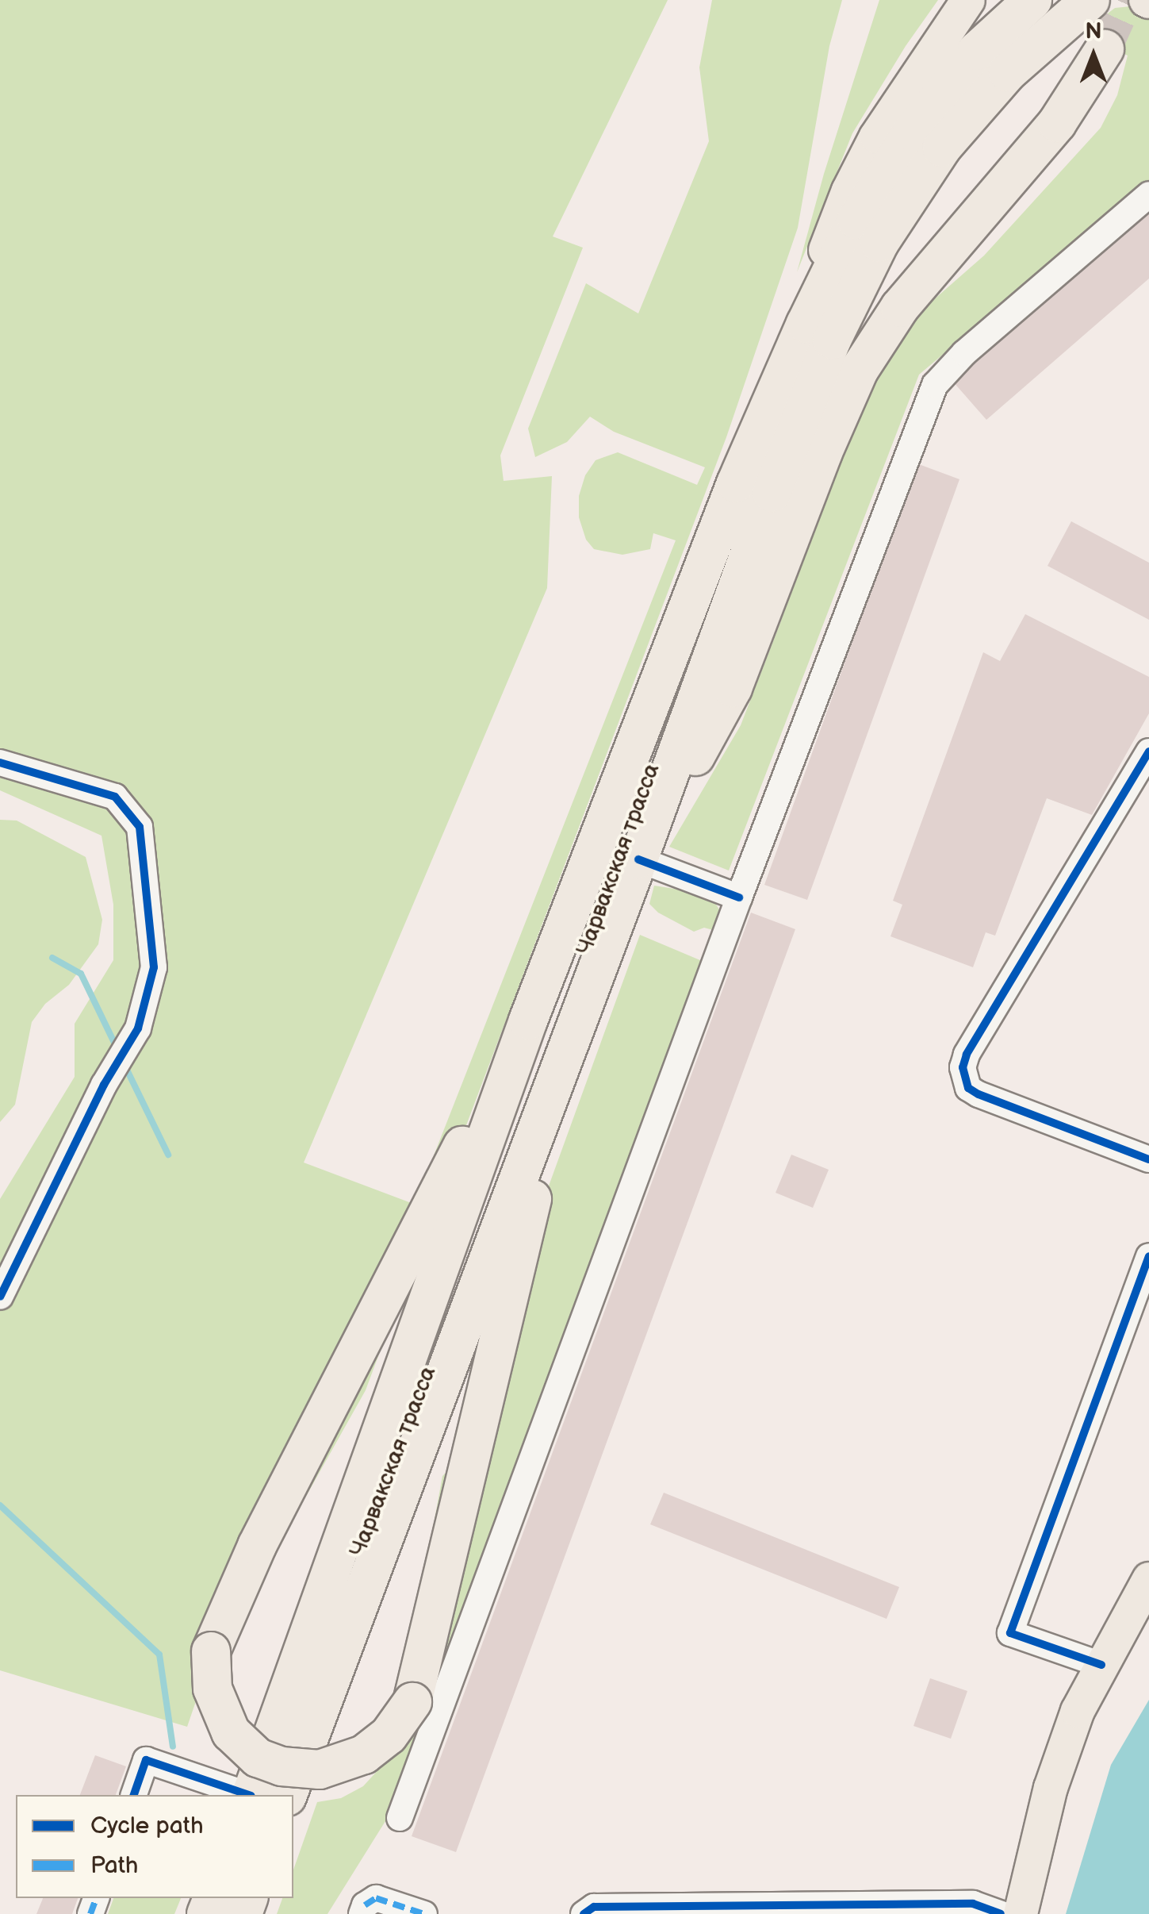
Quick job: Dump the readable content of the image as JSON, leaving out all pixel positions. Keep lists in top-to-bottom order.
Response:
{
  "streets": {
    "highway": ["Чарвакская трасса"]
  },
  "legend": ["Cycle path", "Path"],
  "north": "top"
}
